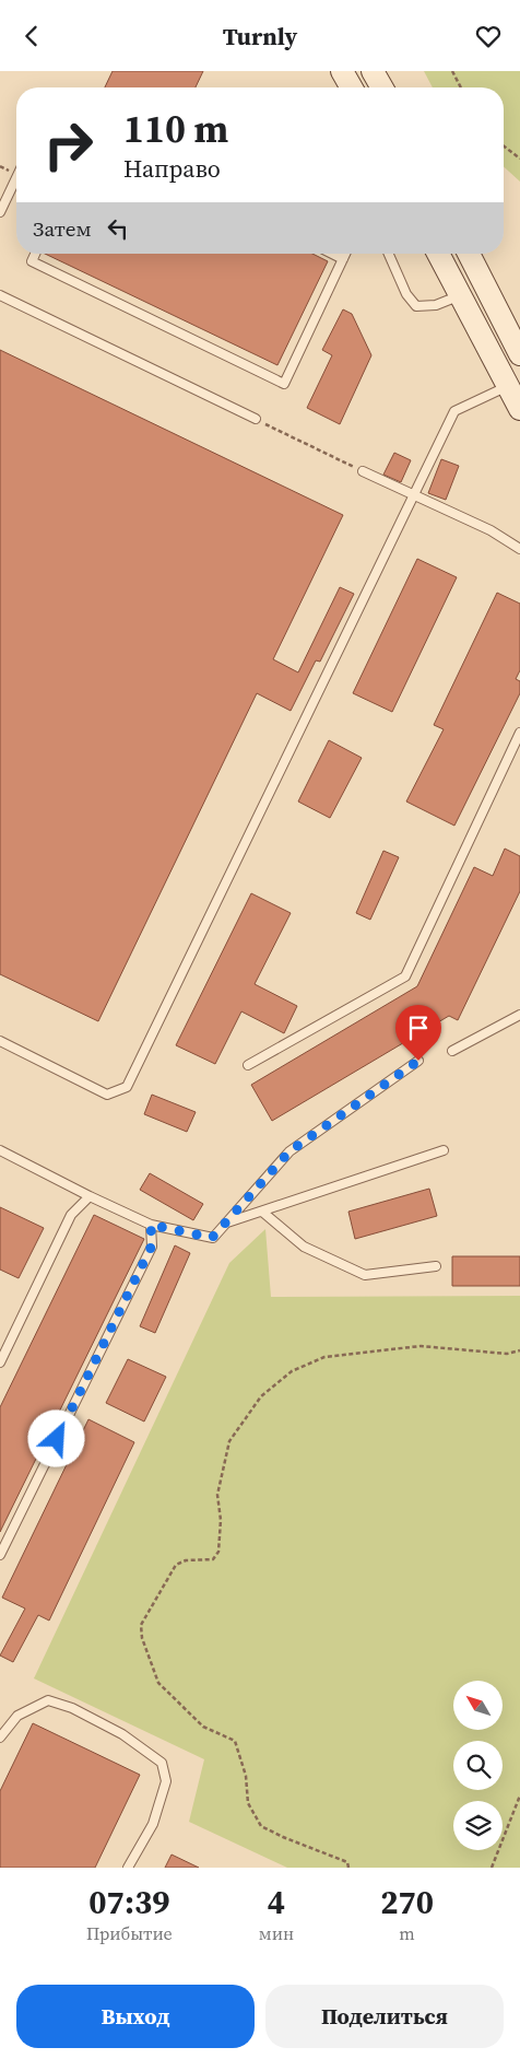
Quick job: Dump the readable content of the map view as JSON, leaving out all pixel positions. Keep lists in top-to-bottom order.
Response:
{
  "north": "top left",
  "page": {
    "header": "Turnly",
    "turn": ["110 m", "Направо"],
    "then": "Затем",
    "eta": [
      "07:39",
      "Прибытие",
      "4",
      "мин",
      "270",
      "m"
    ],
    "buttons": ["Выход", "Поделиться"]
  }
}
